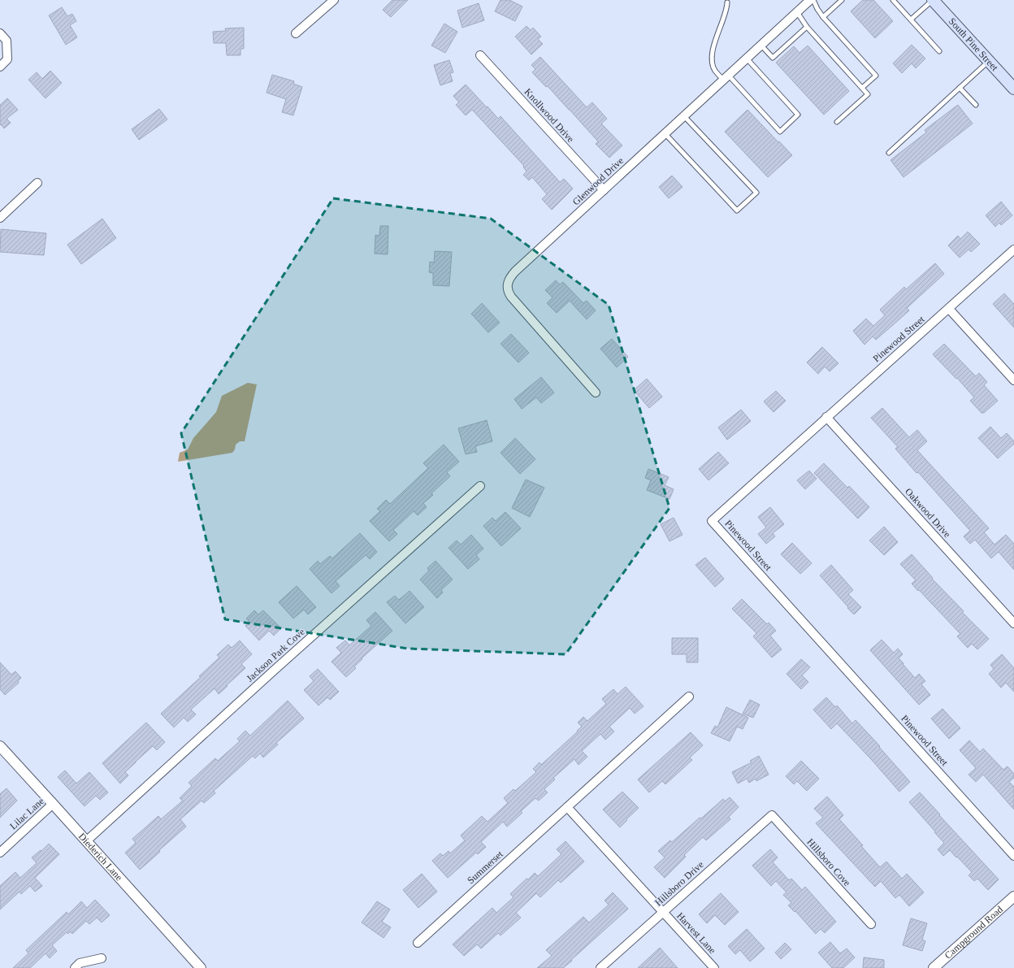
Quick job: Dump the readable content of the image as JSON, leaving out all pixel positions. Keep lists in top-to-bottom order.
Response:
{
  "streets": {
    "main road": ["South Pine Street"],
    "street": [
      "Knollwood Drive",
      "Glenwood Drive",
      "Pinewood Street",
      "Oakwood Drive",
      "Jackson Park Cove",
      "Lilac Lane",
      "Diederich Lane",
      "Hillsboro Cove",
      "Summerset",
      "Hillsboro Drive",
      "Campground Road",
      "Harvest Lane"
    ]
  },
  "crossings": [
    ["Knollwood Drive", "Glenwood Drive"],
    ["Pinewood Street", "Oakwood Drive"],
    ["Jackson Park Cove", "Diederich Lane"],
    ["Lilac Lane", "Diederich Lane"],
    ["Hillsboro Cove", "Hillsboro Drive"],
    ["Hillsboro Drive", "Harvest Lane"]
  ]
}
